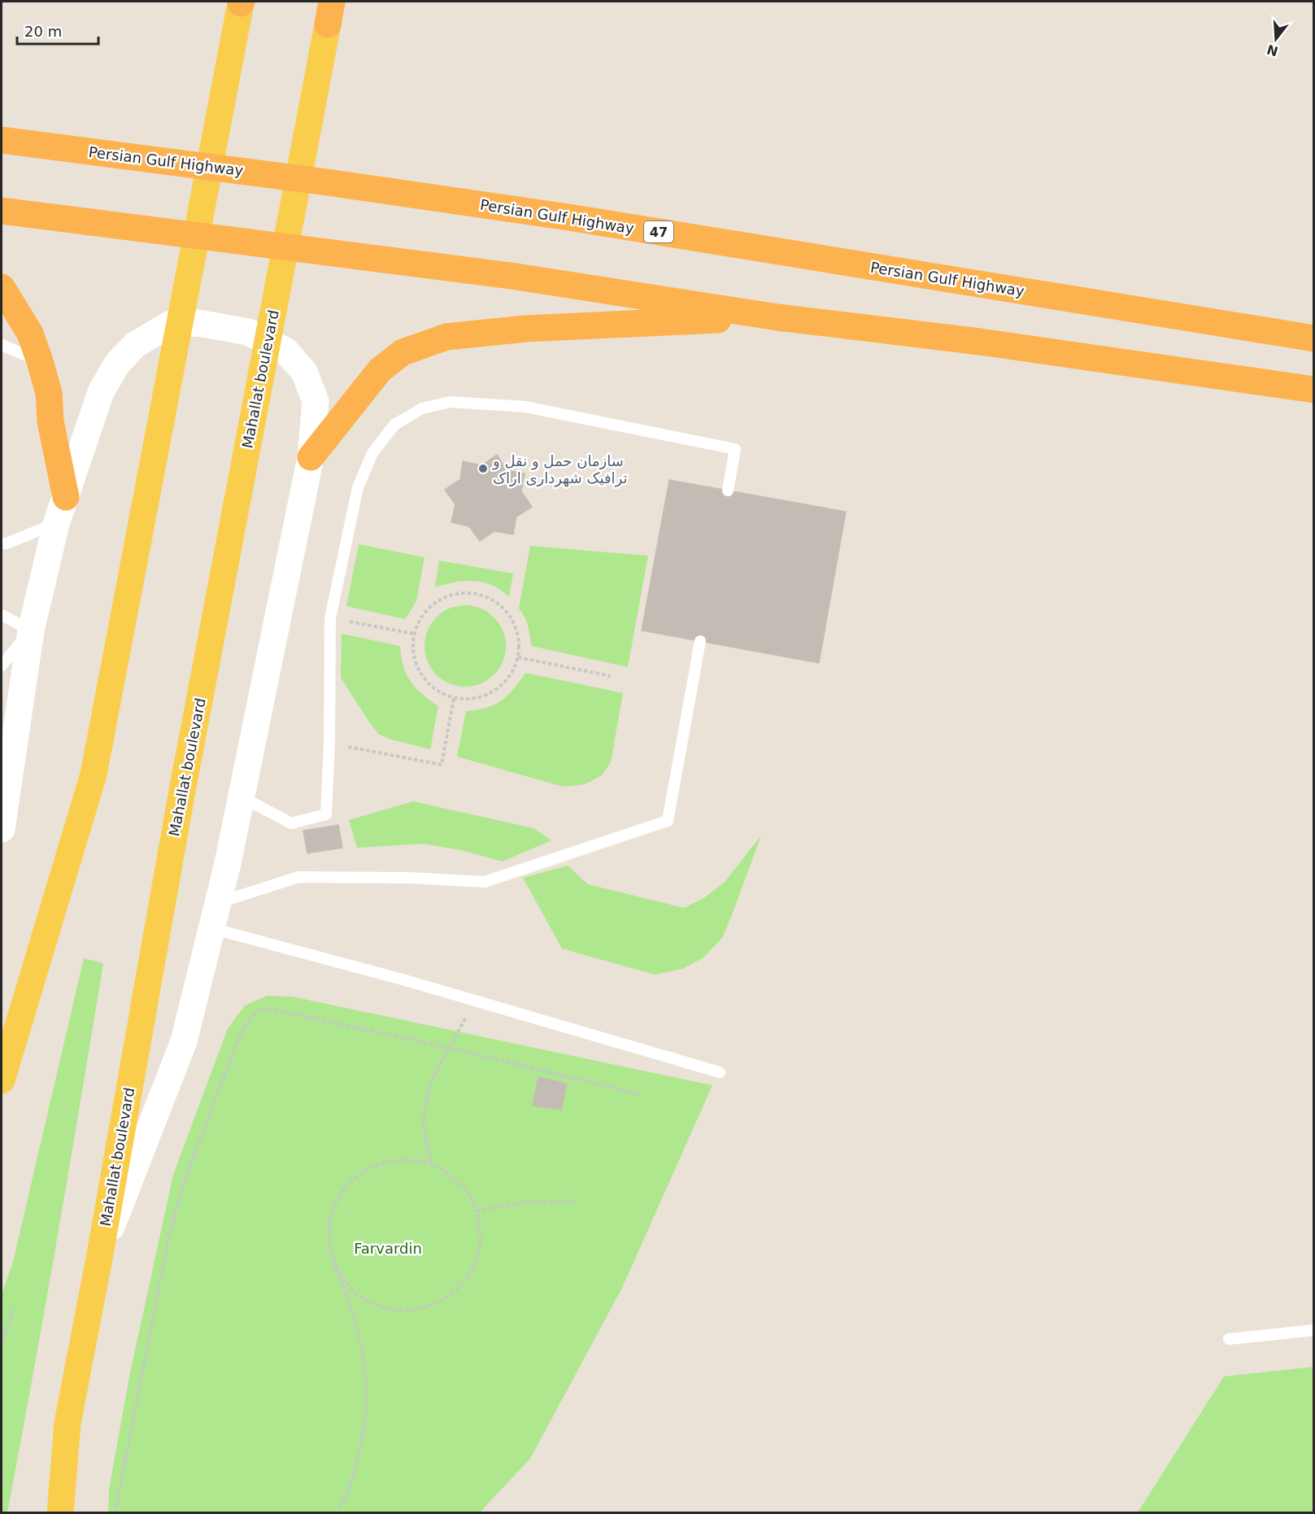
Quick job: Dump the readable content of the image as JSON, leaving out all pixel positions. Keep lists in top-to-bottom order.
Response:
{
  "streets": {
    "highway": ["Persian Gulf Highway", "47"],
    "main road": ["Mahallat boulevard"]
  },
  "parks": ["Farvardin"],
  "places": ["سازمان حمل و نقل و ترافیک شهرداری اراک"],
  "scale_bar": "20 m",
  "north": "bottom"
}
